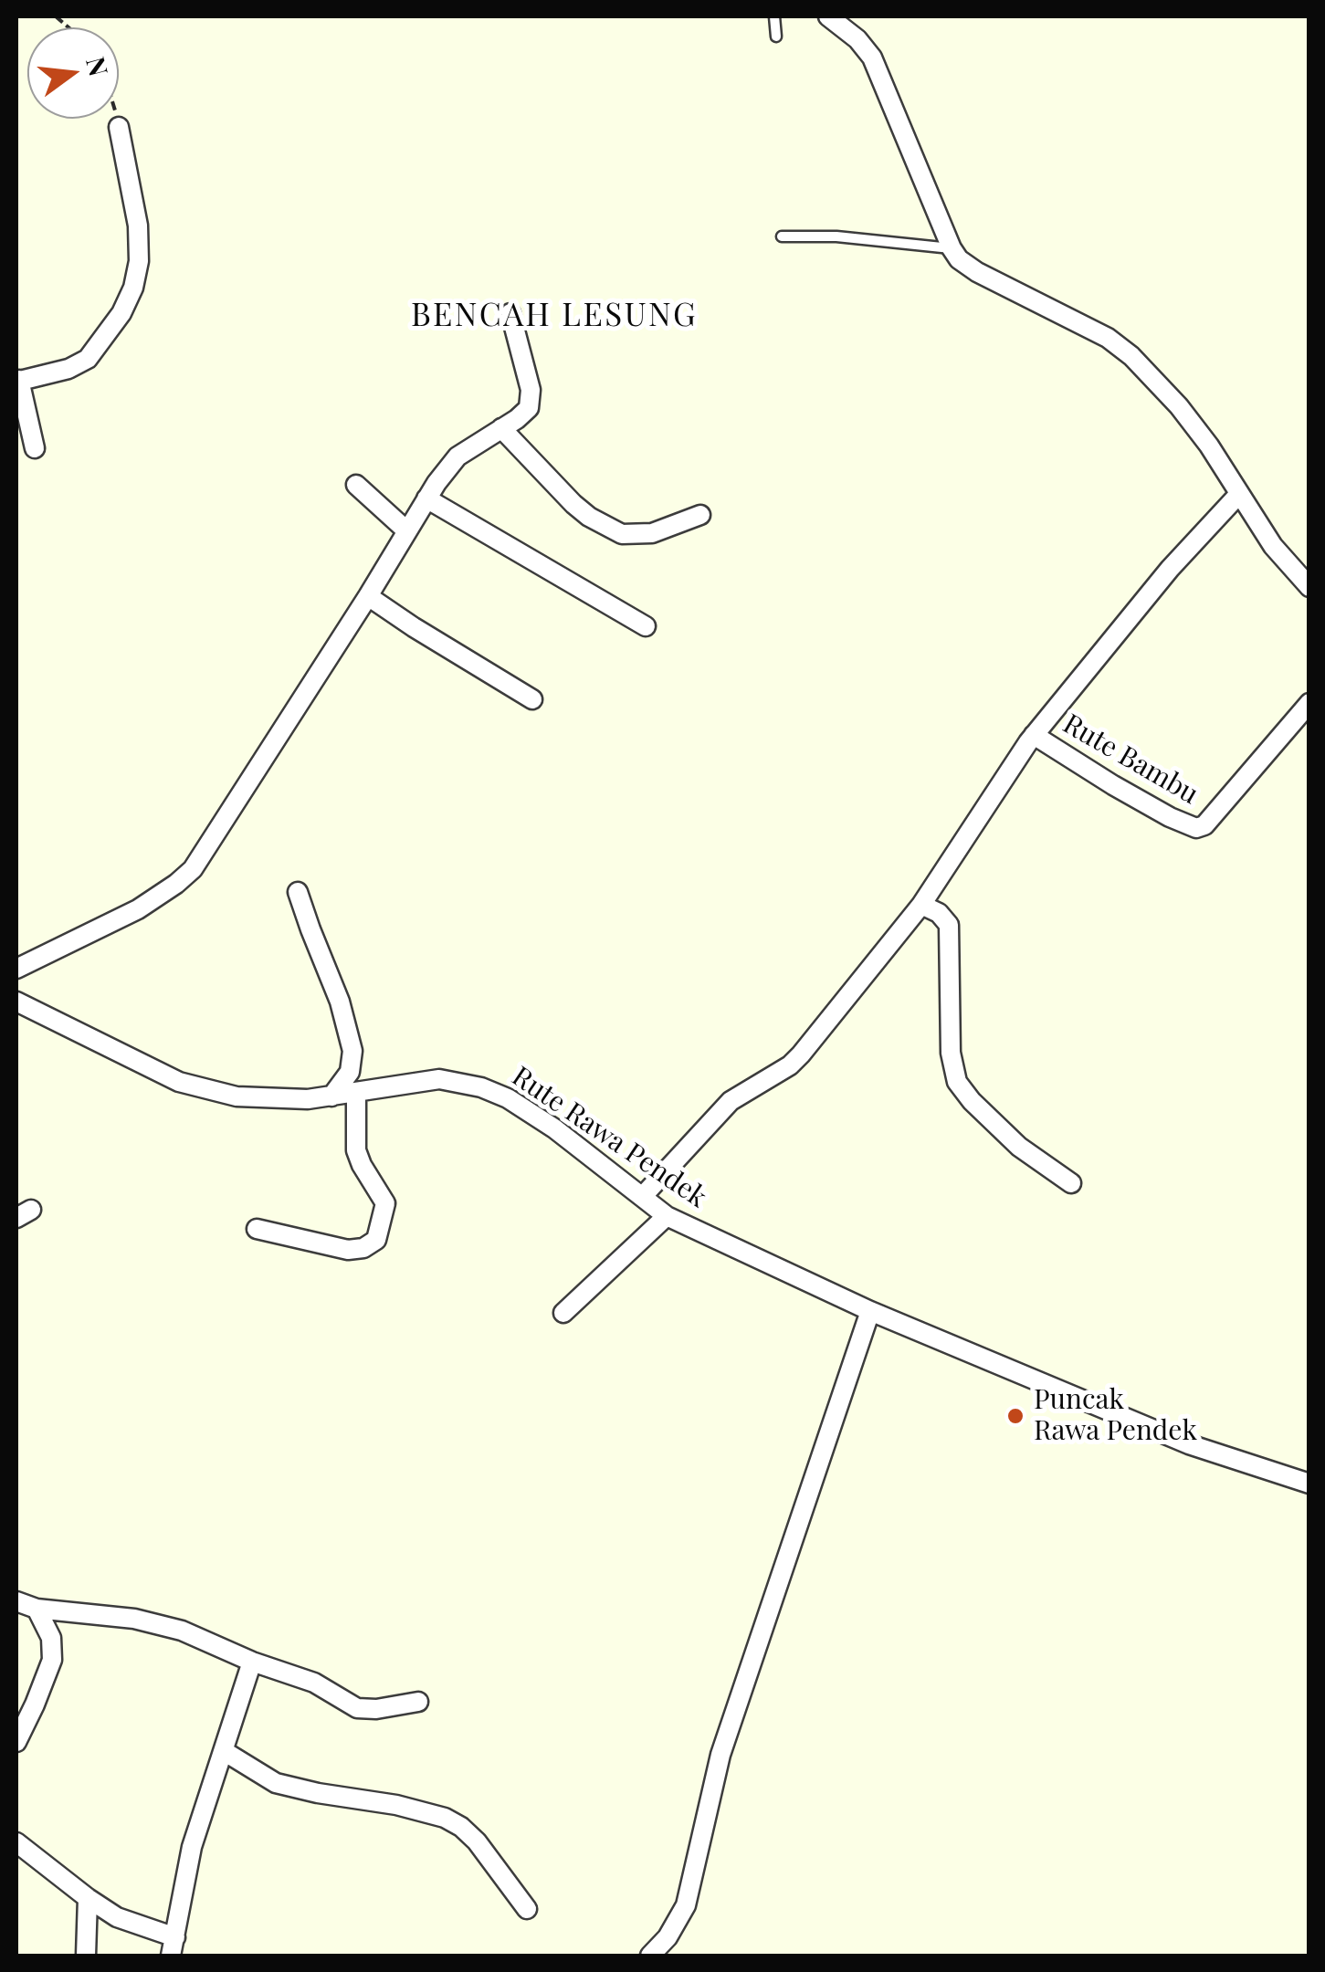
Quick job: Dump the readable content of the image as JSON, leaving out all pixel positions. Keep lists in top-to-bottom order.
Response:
{
  "streets": {
    "street": ["Rute Bambu", "Rute Rawa Pendek"]
  },
  "districts": ["BENCAH LESUNG"],
  "places": ["Puncak Rawa Pendek"],
  "north": "right"
}
